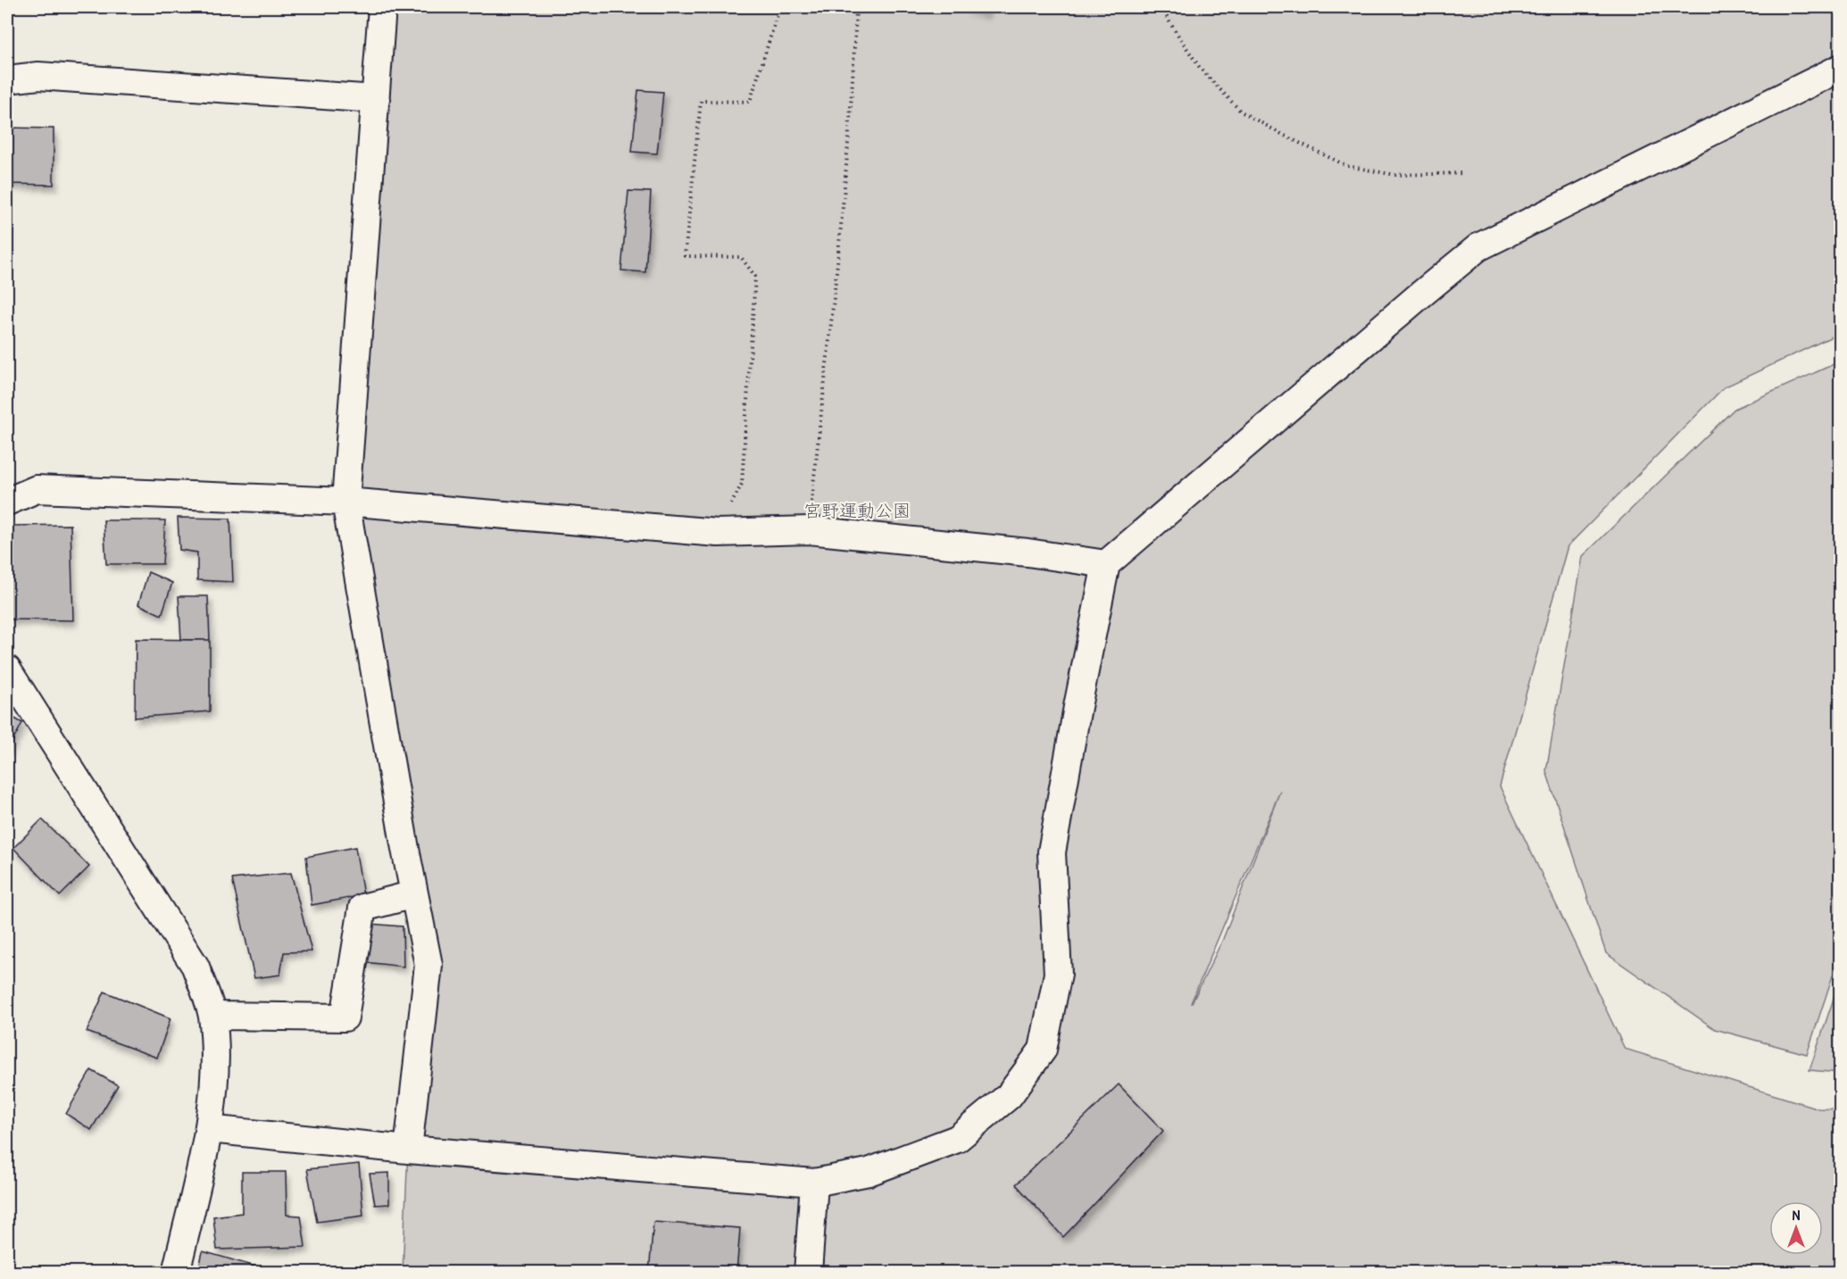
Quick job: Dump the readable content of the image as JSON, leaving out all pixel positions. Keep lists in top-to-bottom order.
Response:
{
  "parks": ["宮野運動公園"],
  "north": "top"
}
